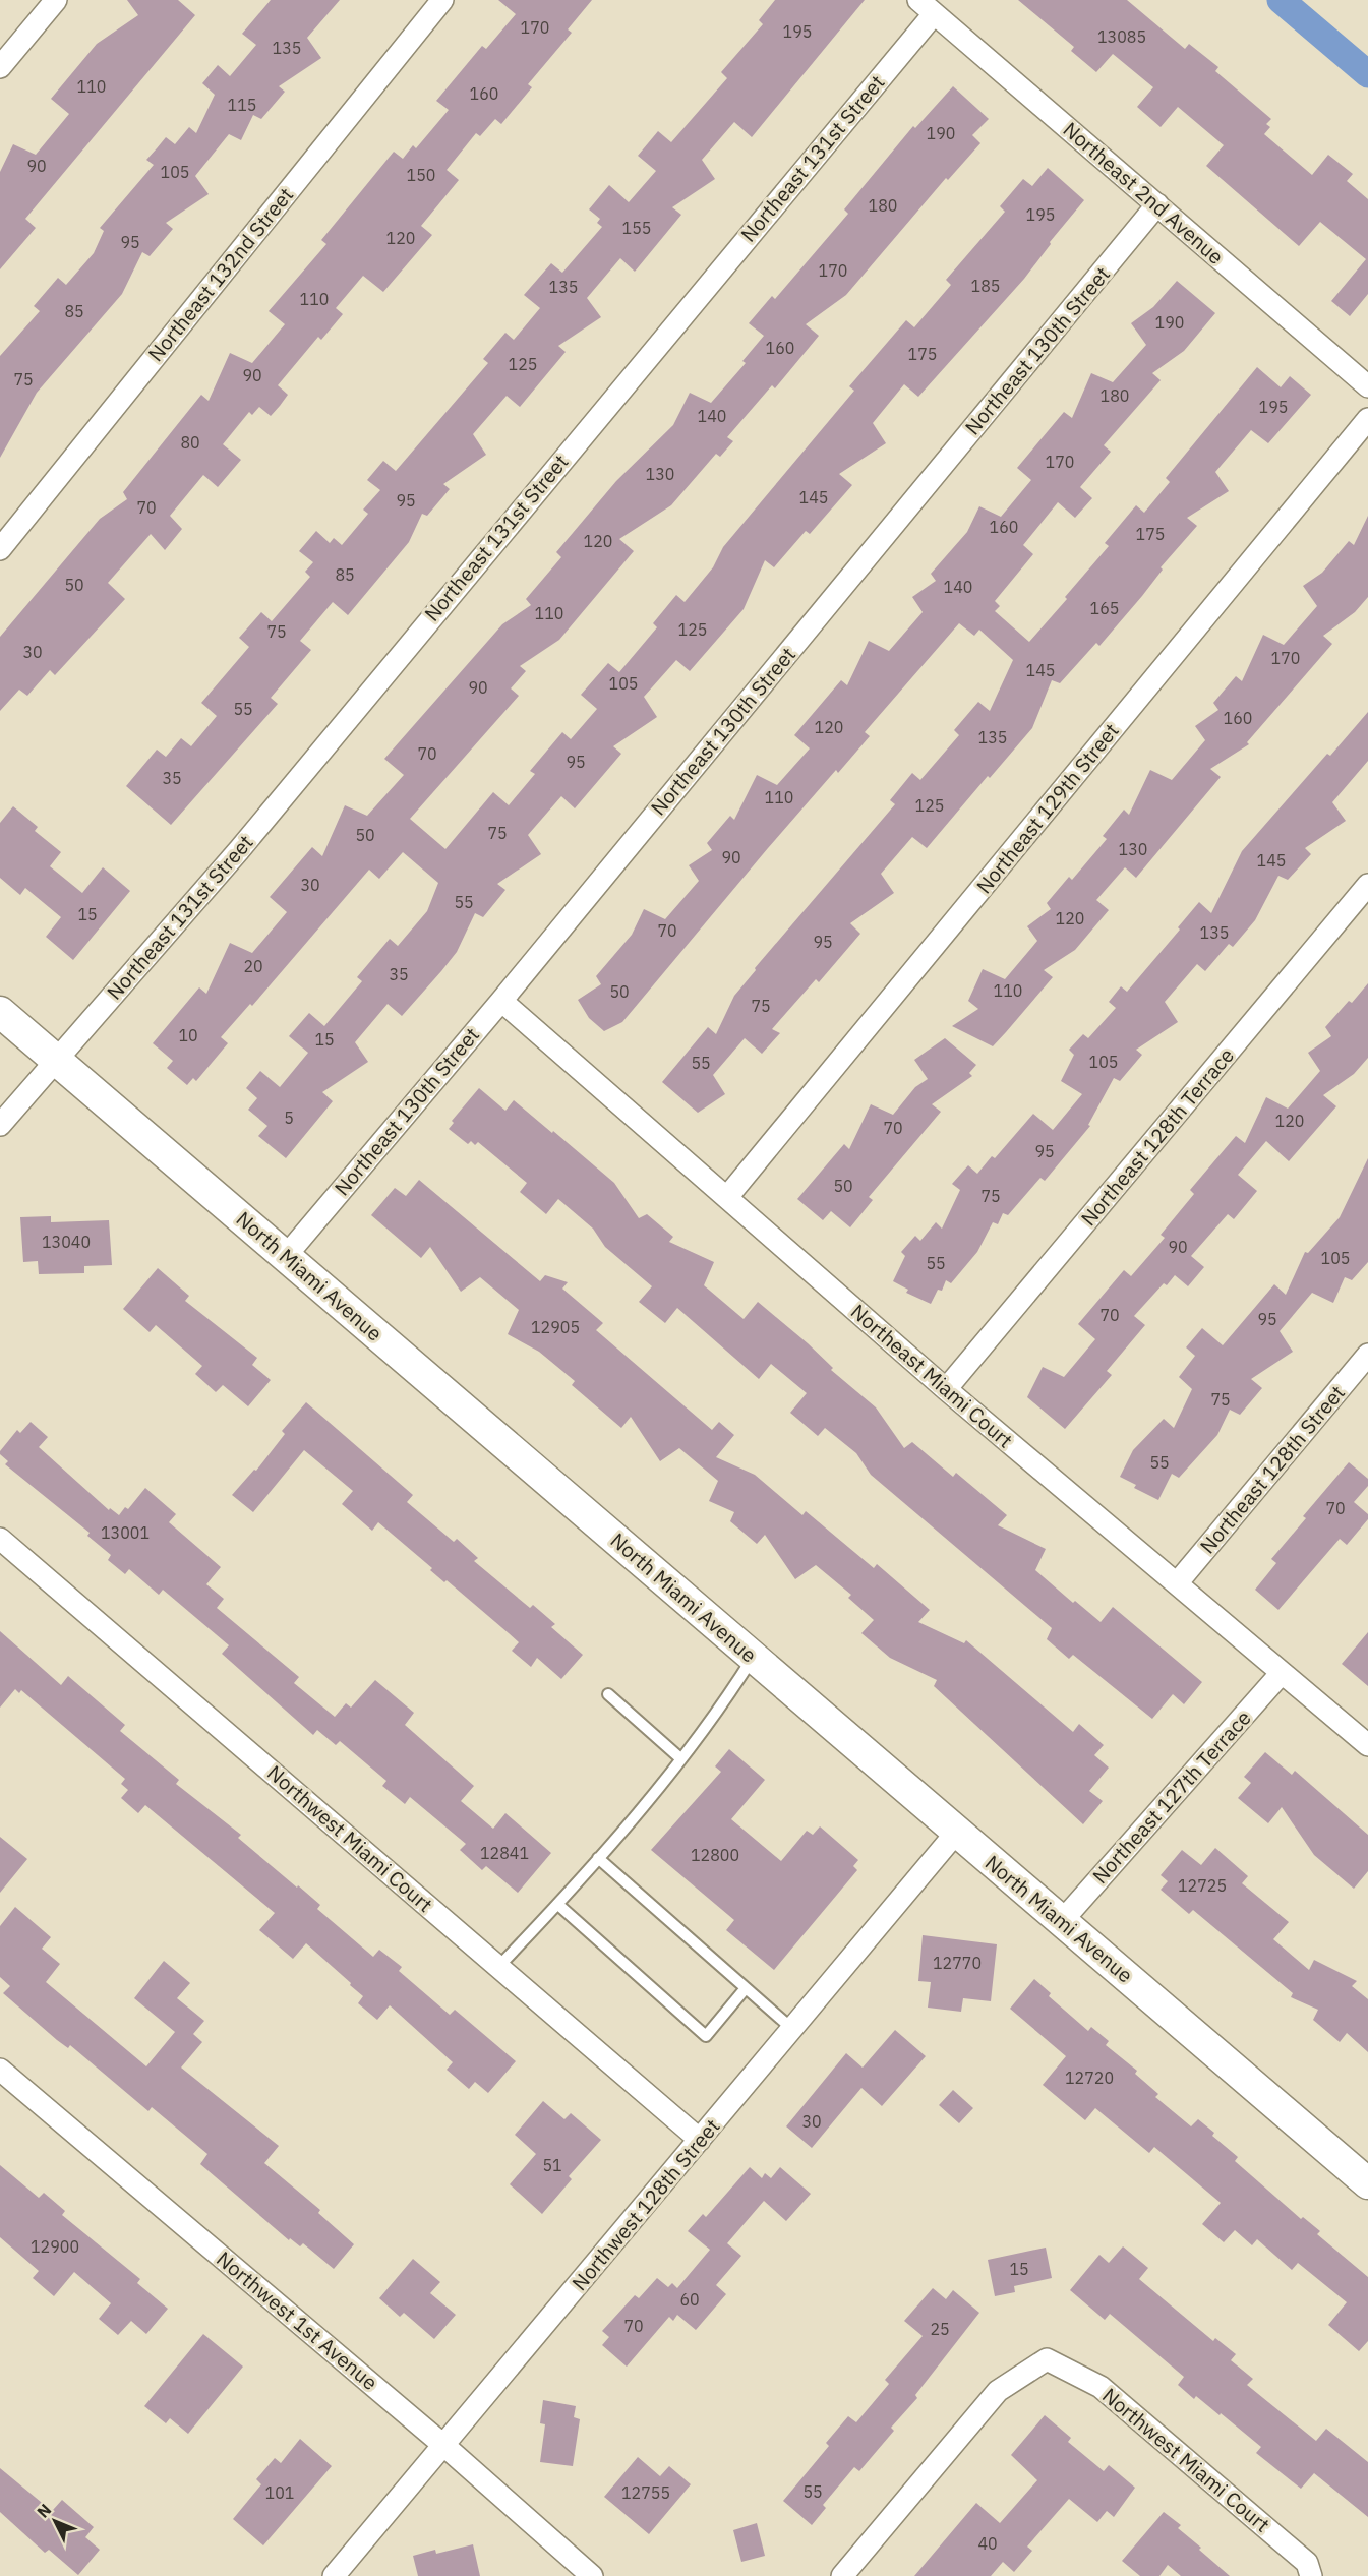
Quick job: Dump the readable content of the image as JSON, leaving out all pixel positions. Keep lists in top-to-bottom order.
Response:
{
  "streets": {
    "street": [
      "Northeast 131st Street",
      "Northeast 2nd Avenue",
      "Northeast 132nd Street",
      "Northeast 130th Street",
      "Northeast 129th Street",
      "Northeast 128th Terrace",
      "North Miami Avenue",
      "Northeast Miami Court",
      "Northeast 128th Street",
      "Northeast 127th Terrace",
      "Northwest Miami Court",
      "Northwest 128th Street",
      "Northwest 1st Avenue"
    ]
  },
  "crossings": [
    ["Northeast 131st Street", "Northeast 2nd Avenue"],
    ["Northeast 131st Street", "North Miami Avenue"],
    ["Northeast 2nd Avenue", "Northeast 130th Street"],
    ["Northeast 130th Street", "North Miami Avenue"],
    ["Northeast 130th Street", "Northeast Miami Court"],
    ["Northeast 129th Street", "Northeast Miami Court"],
    ["Northeast 128th Terrace", "Northeast Miami Court"],
    ["North Miami Avenue", "Northeast 127th Terrace"],
    ["North Miami Avenue", "Northwest 128th Street"],
    ["Northeast Miami Court", "Northeast 128th Street"],
    ["Northeast Miami Court", "Northeast 127th Terrace"],
    ["Northwest Miami Court", "Northwest 128th Street"],
    ["Northwest 128th Street", "Northwest 1st Avenue"]
  ],
  "house_numbers": [
    "170",
    "195",
    "13085",
    "135",
    "110",
    "160",
    "115",
    "190",
    "90",
    "105",
    "150",
    "180",
    "195",
    "155",
    "120",
    "95",
    "170",
    "185",
    "135",
    "110",
    "85",
    "190",
    "160",
    "175",
    "125",
    "90",
    "75",
    "180",
    "195",
    "140",
    "80",
    "170",
    "130",
    "145",
    "95",
    "70",
    "160",
    "175",
    "120",
    "85",
    "50",
    "140",
    "165",
    "110",
    "125",
    "75",
    "30",
    "170",
    "145",
    "105",
    "90",
    "55",
    "160",
    "120",
    "135",
    "70",
    "95",
    "35",
    "110",
    "125",
    "75",
    "50",
    "130",
    "90",
    "145",
    "30",
    "55",
    "15",
    "120",
    "70",
    "135",
    "95",
    "20",
    "35",
    "110",
    "50",
    "75",
    "10",
    "15",
    "105",
    "55",
    "5",
    "120",
    "70",
    "95",
    "50",
    "75",
    "13040",
    "90",
    "105",
    "55",
    "70",
    "95",
    "12905",
    "75",
    "55",
    "70",
    "13001",
    "12841",
    "12800",
    "12725",
    "12770",
    "12720",
    "30",
    "51",
    "12900",
    "15",
    "60",
    "70",
    "25",
    "55",
    "101",
    "12755",
    "40"
  ],
  "north": "top left"
}
